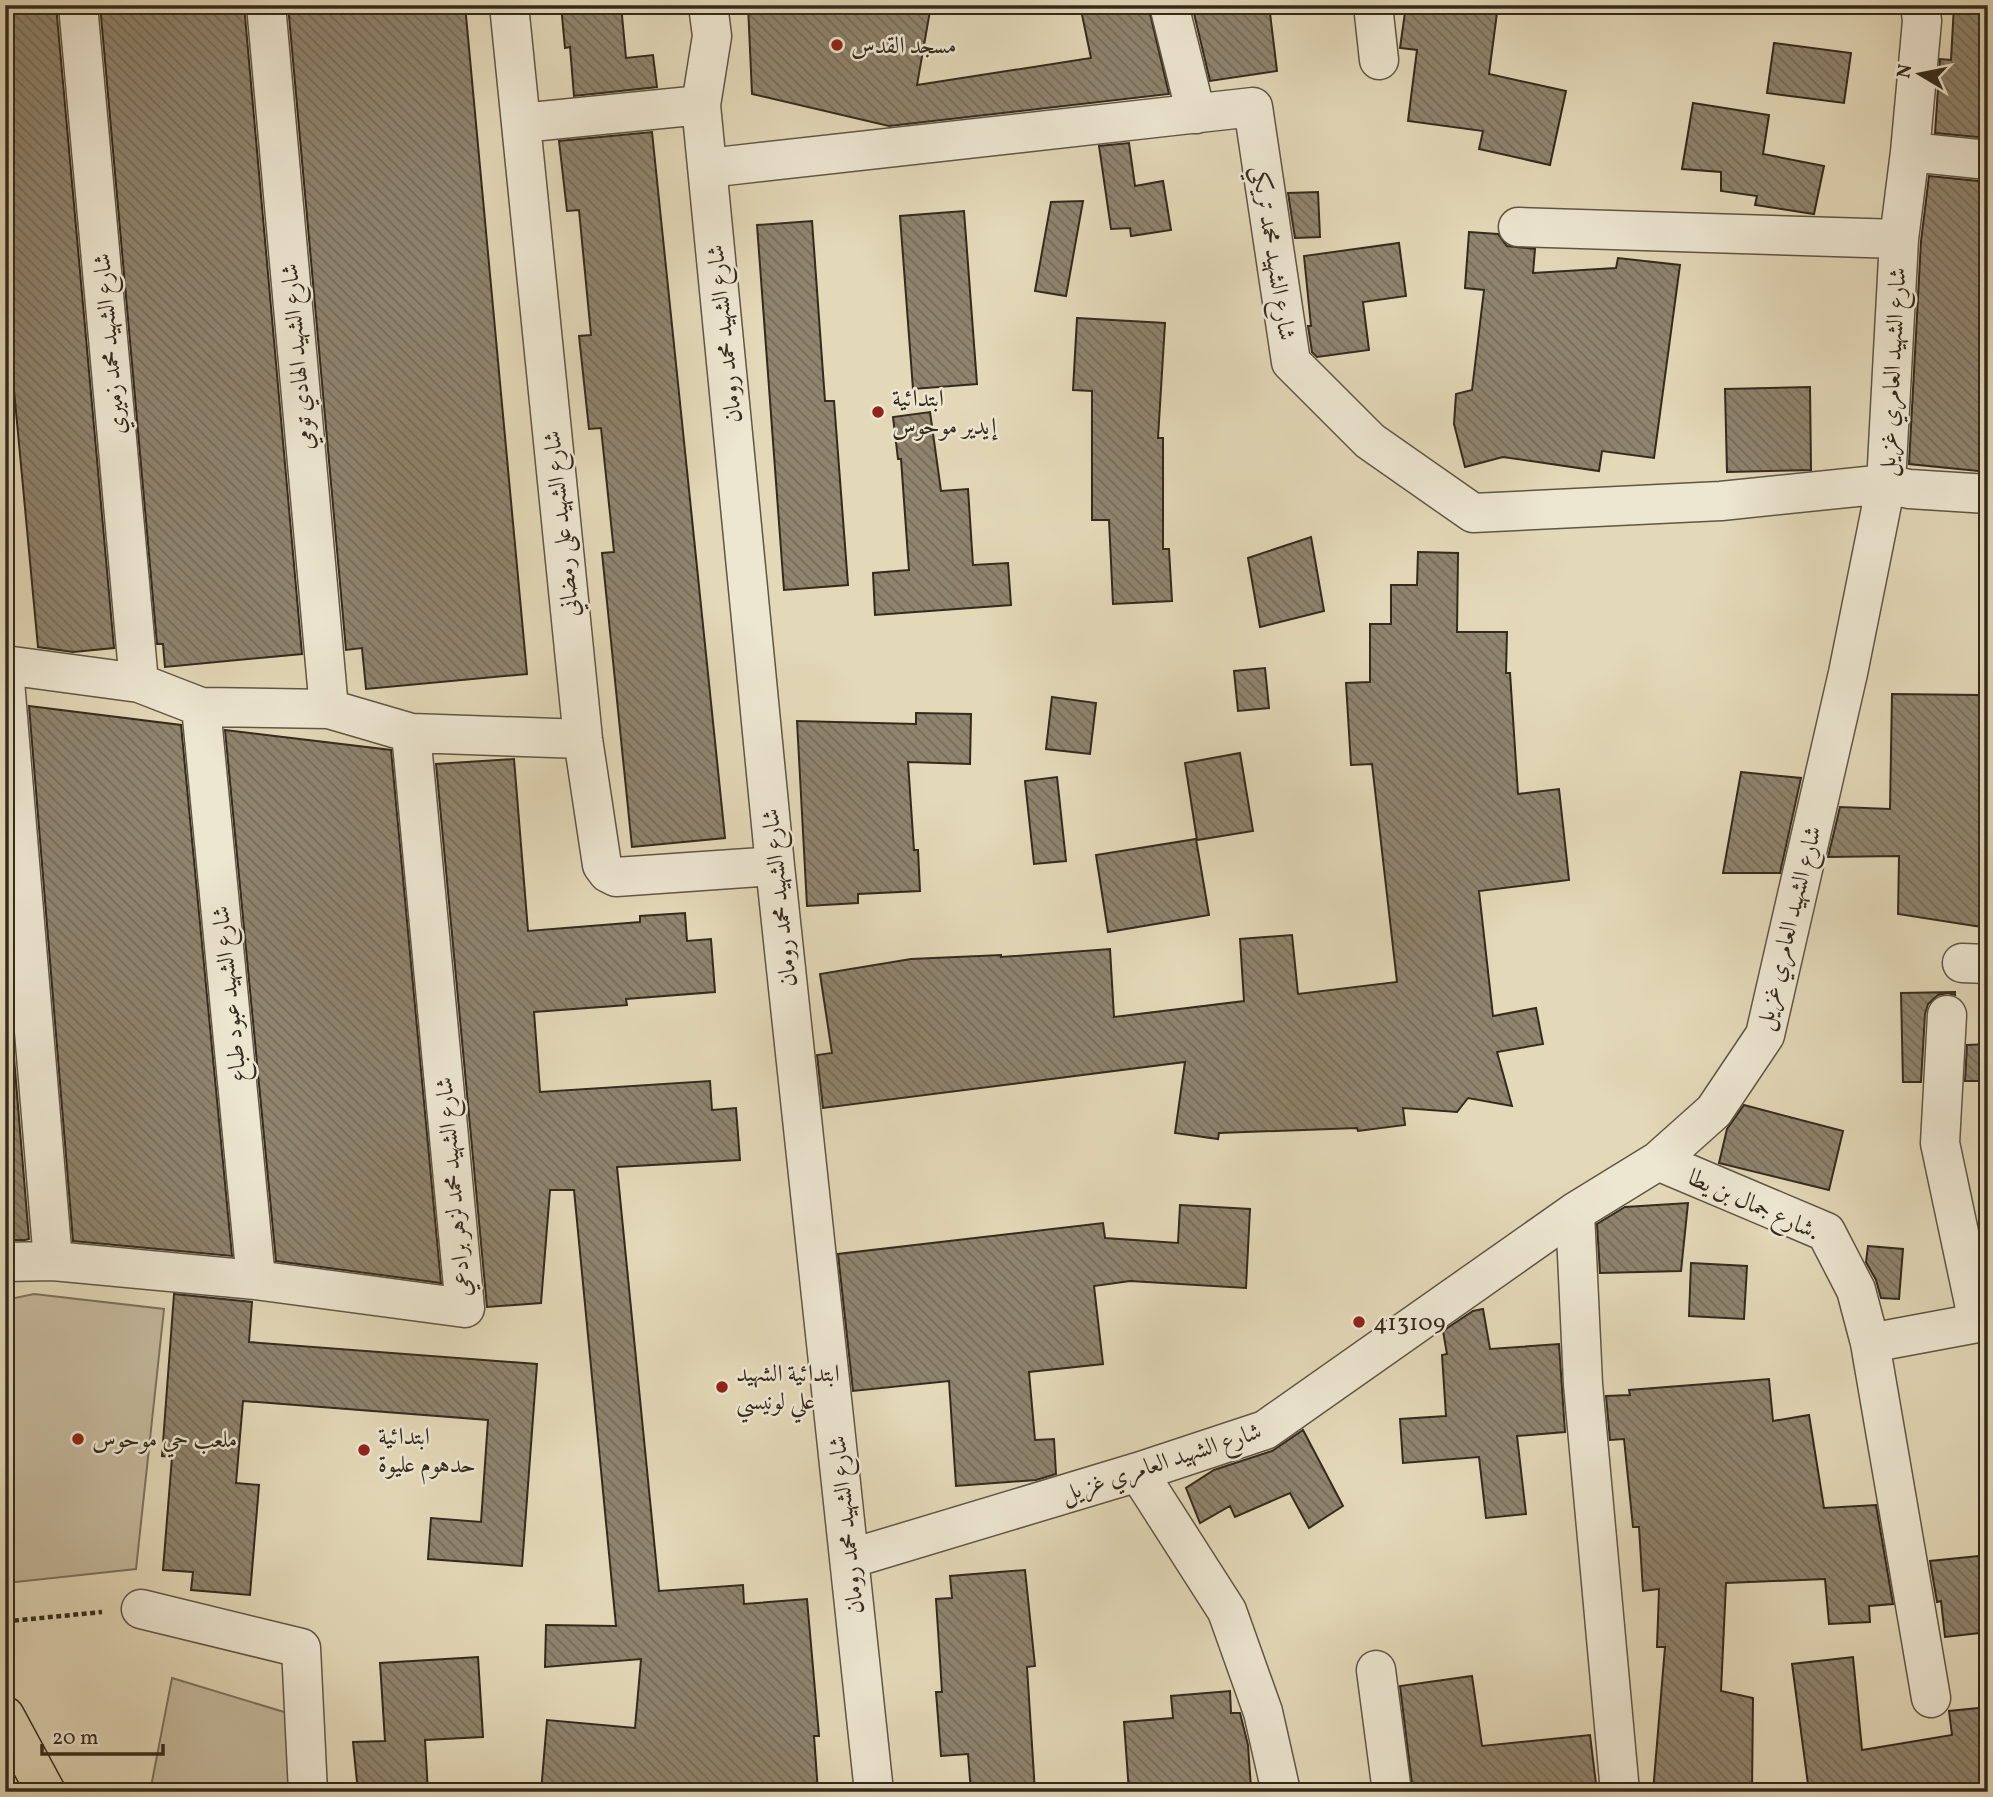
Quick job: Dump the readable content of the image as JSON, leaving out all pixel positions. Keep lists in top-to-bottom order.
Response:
{
  "streets": {
    "street": [
      "شارع الشهيد محمد تريكي",
      "شارع الشهيد محمد رومان",
      "شارع الشهيد محمد زميري",
      "شارع الشهيد الهادي تومي",
      "شارع الشهيد العامري غزيل",
      "شارع الشهيد على رمضاني",
      "شارع الشهيد عبود طباع",
      "شارع الشهيد محمد لزهر برادعي",
      "شارع جمال بن يطا."
    ]
  },
  "crossings": [
    ["شارع الشهيد محمد تريكي", "شارع الشهيد محمد رومان"],
    ["شارع الشهيد محمد تريكي", "شارع الشهيد العامري غزيل"],
    ["شارع الشهيد محمد رومان", "شارع الشهيد العامري غزيل"],
    ["شارع الشهيد محمد رومان", "شارع الشهيد على رمضاني"],
    ["شارع الشهيد العامري غزيل", "شارع جمال بن يطا."],
    ["شارع الشهيد عبود طباع", "شارع الشهيد محمد لزهر برادعي"]
  ],
  "places": [
    "مسجد القدس",
    "ابتدائية إيدير موحوس",
    "413109",
    "ابتدائية الشهيد علي لونيسي",
    "ملعب حي موحوس",
    "ابتدائية حدهوم عليوة"
  ],
  "scale_bar": "20 m",
  "north": "left"
}
